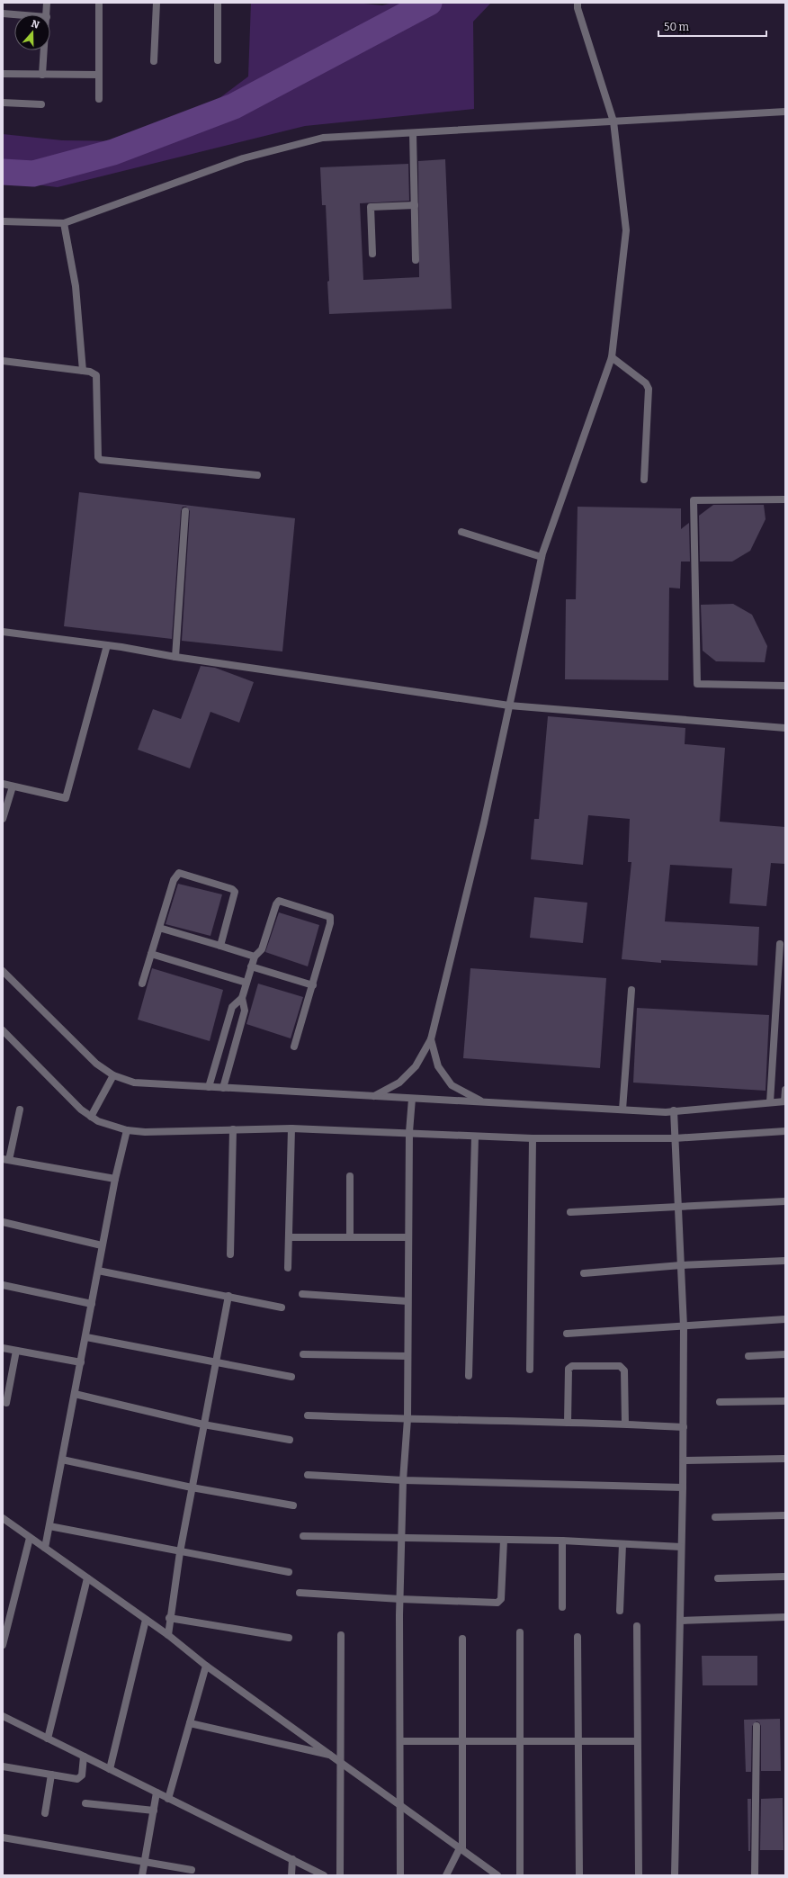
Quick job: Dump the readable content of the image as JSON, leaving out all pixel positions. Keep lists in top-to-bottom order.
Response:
{
  "scale_bar": "50 m",
  "north": "top"
}
